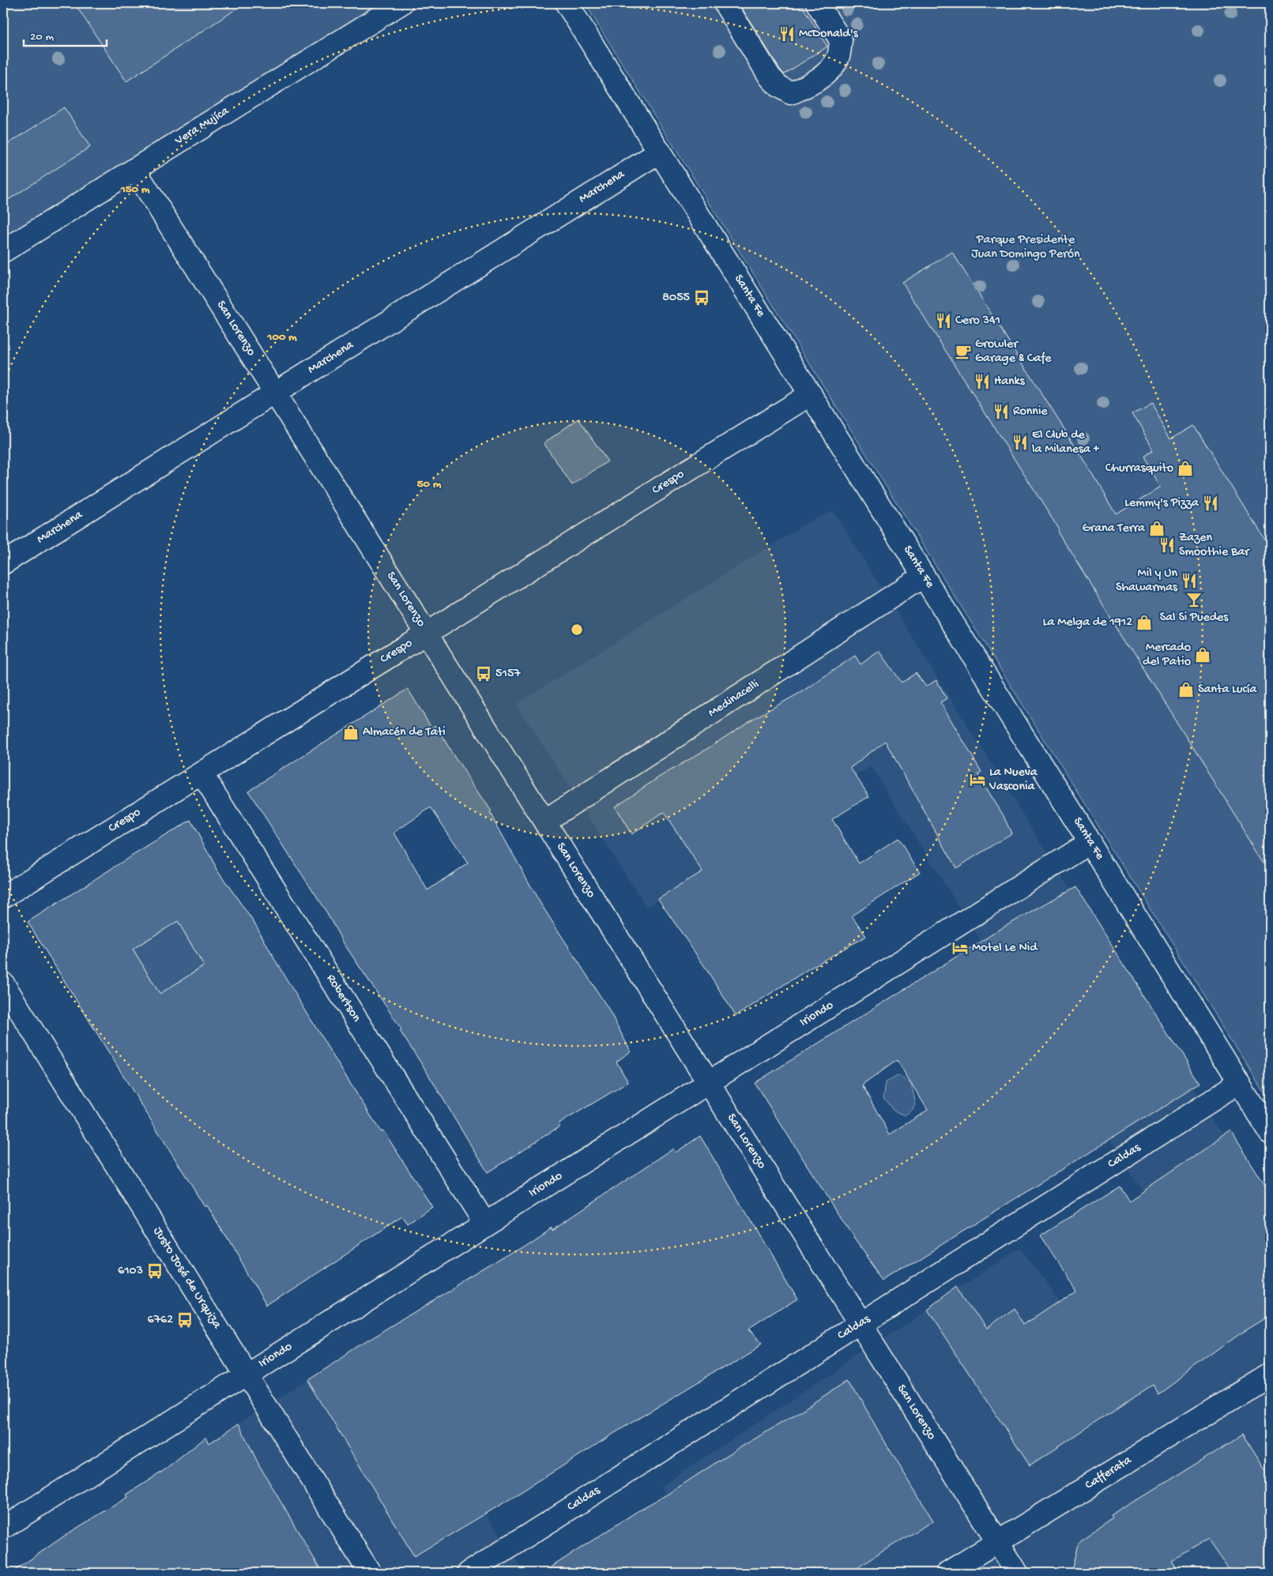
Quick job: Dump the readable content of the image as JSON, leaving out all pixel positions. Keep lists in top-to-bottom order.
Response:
{
  "streets": {
    "street": [
      "Vera Mujíca",
      "Marchena",
      "Santa Fe",
      "San Lorenzo",
      "Crespo",
      "Medinacelli",
      "Robertson",
      "Iriondo",
      "Caldas",
      "Justo José de Urquiza",
      "Cafferata"
    ]
  },
  "crossings": [
    ["Vera Mujíca", "San Lorenzo"],
    ["Marchena", "Santa Fe"],
    ["Marchena", "San Lorenzo"],
    ["Santa Fe", "Crespo"],
    ["Santa Fe", "Medinacelli"],
    ["Santa Fe", "Iriondo"],
    ["Santa Fe", "Caldas"],
    ["San Lorenzo", "Crespo"],
    ["San Lorenzo", "Medinacelli"],
    ["San Lorenzo", "Iriondo"],
    ["San Lorenzo", "Caldas"],
    ["San Lorenzo", "Cafferata"],
    ["Crespo", "Robertson"],
    ["Robertson", "Iriondo"],
    ["Iriondo", "Justo José de Urquiza"]
  ],
  "parks": ["Parque Presidente Juan Domingo Perón"],
  "places": {
    "restaurant": [
      "McDonald's",
      "Cero 341",
      "Hanks",
      "Ronnie",
      "El Club de la Milanesa +",
      "Lemmy's Pizza",
      "Zazen Smoothie Bar",
      "Mil y Un Shawarmas"
    ],
    "bus stop": [
      "8055",
      "5157",
      "6103",
      "6762"
    ],
    "cafe": ["Growler Garage & Cafe"],
    "shop": [
      "Churrasquito",
      "Grana Terra",
      "La Melga de 1912",
      "Mercado del Patio",
      "Santa Lucía",
      "Almacén de Tati"
    ],
    "bar": ["Sal Si Puedes"],
    "hotel": ["La Nueva Vasconia", "Motel Le Nid"]
  },
  "scale_bar": "20 m",
  "rings": ["150 m", "100 m", "50 m"]
}
